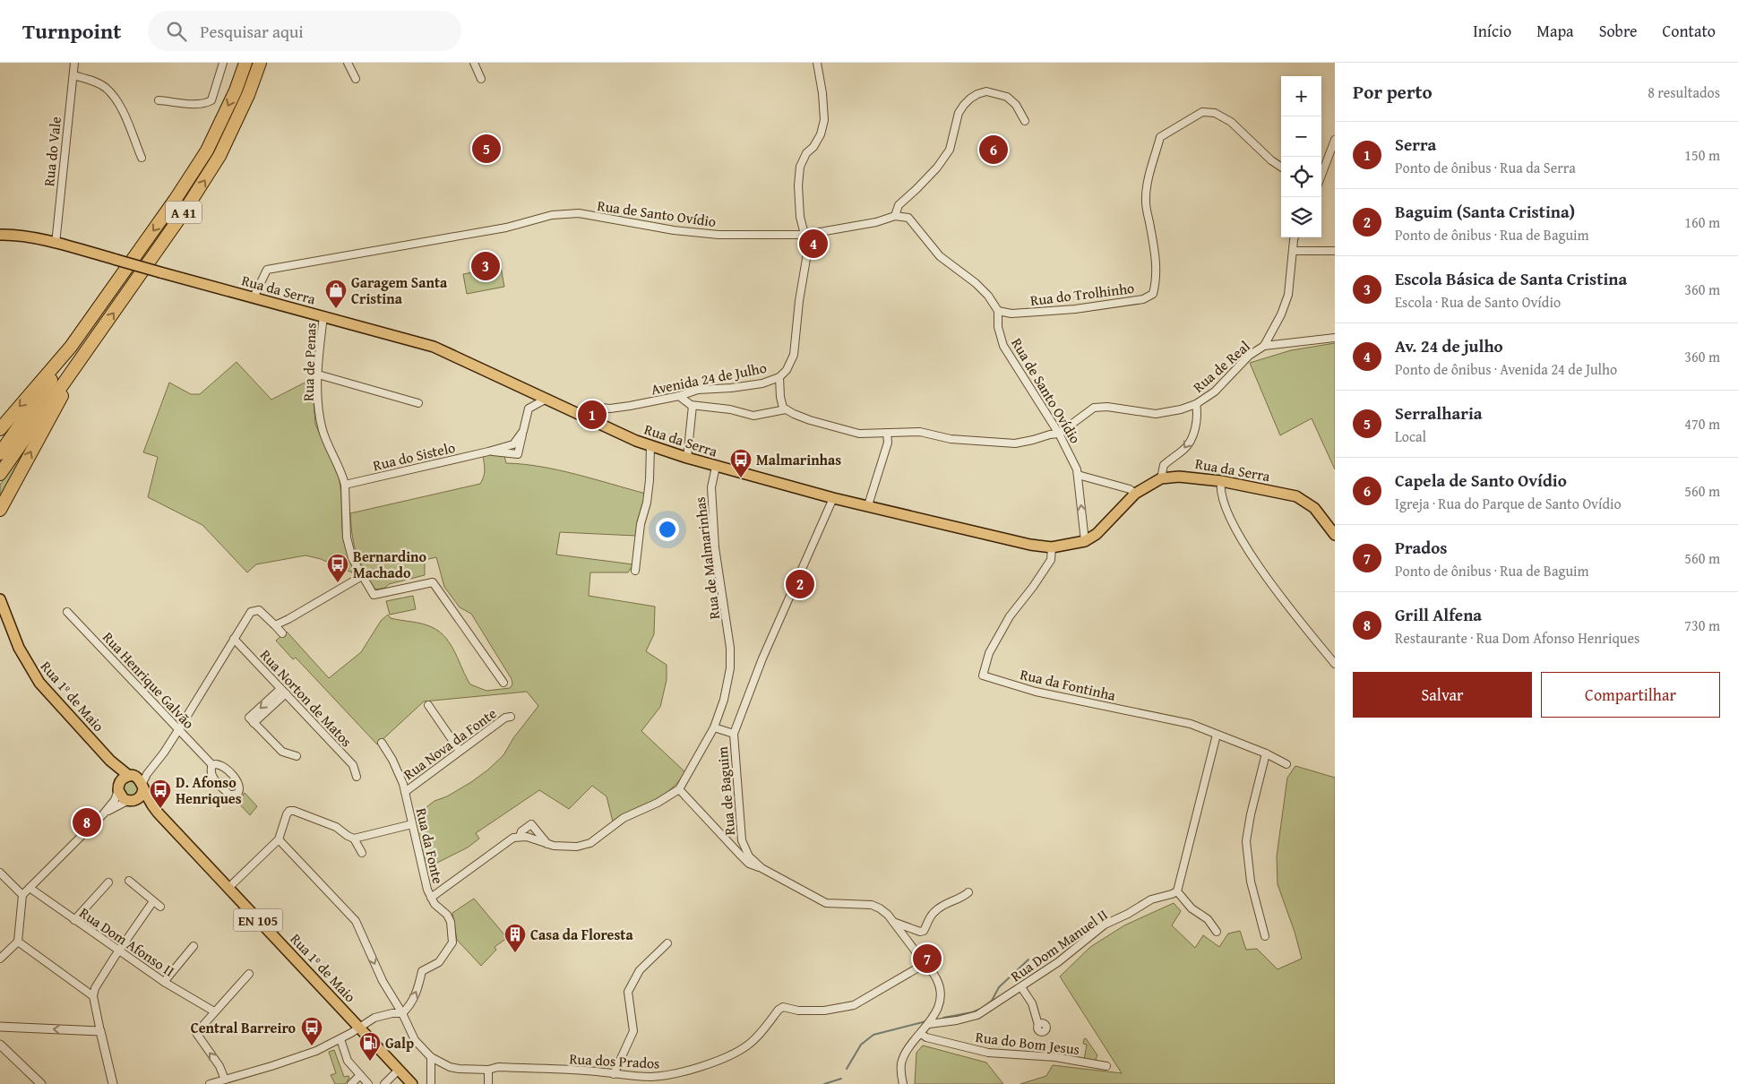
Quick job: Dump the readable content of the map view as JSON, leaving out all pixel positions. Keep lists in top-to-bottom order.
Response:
{
  "streets": {
    "highway": ["A 41"],
    "main road": ["Rua da Serra", "Rua 1º de Maio", "EN 105"],
    "street": [
      "Rua do Vale",
      "Rua de Santo Ovídio",
      "Rua do Trolhinho",
      "Rua de Penas",
      "Rua de Real",
      "Avenida 24 de Julho",
      "Rua do Sistelo",
      "Rua de Malmarinhas",
      "Rua Henrique Galvão",
      "Rua da Fontinha",
      "Rua Norton de Matos",
      "Rua Nova da Fonte",
      "Rua de Baguim",
      "Rua da Fonte",
      "Rua Dom Afonso II",
      "Rua Dom Manuel II",
      "Rua do Bom Jesus",
      "Rua dos Prados"
    ]
  },
  "crossings": [
    ["Rua do Vale", "Rua da Serra"],
    ["Rua de Santo Ovídio", "Rua da Serra"],
    ["Rua de Santo Ovídio", "Rua do Trolhinho"],
    ["Rua de Santo Ovídio", "Rua de Real"],
    ["Rua de Santo Ovídio", "Avenida 24 de Julho"],
    ["Rua da Serra", "Rua de Penas"],
    ["Rua da Serra", "Avenida 24 de Julho"],
    ["Rua da Serra", "Rua do Sistelo"],
    ["Rua da Serra", "Rua de Malmarinhas"],
    ["Rua da Serra", "Rua da Fontinha"],
    ["Rua da Serra", "Rua de Baguim"],
    ["Rua de Penas", "Rua do Sistelo"],
    ["Rua 1º de Maio", "EN 105"],
    ["Rua Nova da Fonte", "Rua da Fonte"],
    ["Rua de Baguim", "Rua Dom Manuel II"],
    ["Rua de Baguim", "Rua do Bom Jesus"],
    ["Rua de Baguim", "Rua dos Prados"],
    ["Rua da Fonte", "Rua dos Prados"]
  ],
  "one_way": ["Rua da Fonte"],
  "places": {
    "shop": ["Garagem Santa Cristina"],
    "bus stop": [
      "Malmarinhas",
      "Bernardino Machado",
      "D. Afonso Henriques",
      "Central Barreiro"
    ],
    "building": ["Casa da Floresta"],
    "fuel station": ["Galp"]
  },
  "page": {
    "header": "Turnpoint",
    "search": "Pesquisar aqui",
    "nav": [
      "Início",
      "Mapa",
      "Sobre",
      "Contato"
    ],
    "heading": ["Por perto", "8 resultados"],
    "map_buttons": ["+", "−"],
    "list": [
      {
        "mark": "1",
        "name": "Serra",
        "note": "Ponto de ônibus · Rua da Serra",
        "value": "150 m"
      },
      {
        "mark": "2",
        "name": "Baguim (Santa Cristina)",
        "note": "Ponto de ônibus · Rua de Baguim",
        "value": "160 m"
      },
      {
        "mark": "3",
        "name": "Escola Básica de Santa Cristina",
        "note": "Escola · Rua de Santo Ovídio",
        "value": "360 m"
      },
      {
        "mark": "4",
        "name": "Av. 24 de julho",
        "note": "Ponto de ônibus · Avenida 24 de Julho",
        "value": "360 m"
      },
      {
        "mark": "5",
        "name": "Serralharia",
        "note": "Local",
        "value": "470 m"
      },
      {
        "mark": "6",
        "name": "Capela de Santo Ovídio",
        "note": "Igreja · Rua do Parque de Santo Ovídio",
        "value": "560 m"
      },
      {
        "mark": "7",
        "name": "Prados",
        "note": "Ponto de ônibus · Rua de Baguim",
        "value": "560 m"
      },
      {
        "mark": "8",
        "name": "Grill Alfena",
        "note": "Restaurante · Rua Dom Afonso Henriques",
        "value": "730 m"
      }
    ],
    "pins": [
      "5",
      "6",
      "4",
      "3",
      "1",
      "2",
      "8",
      "7"
    ],
    "buttons": ["Salvar", "Compartilhar"]
  }
}
